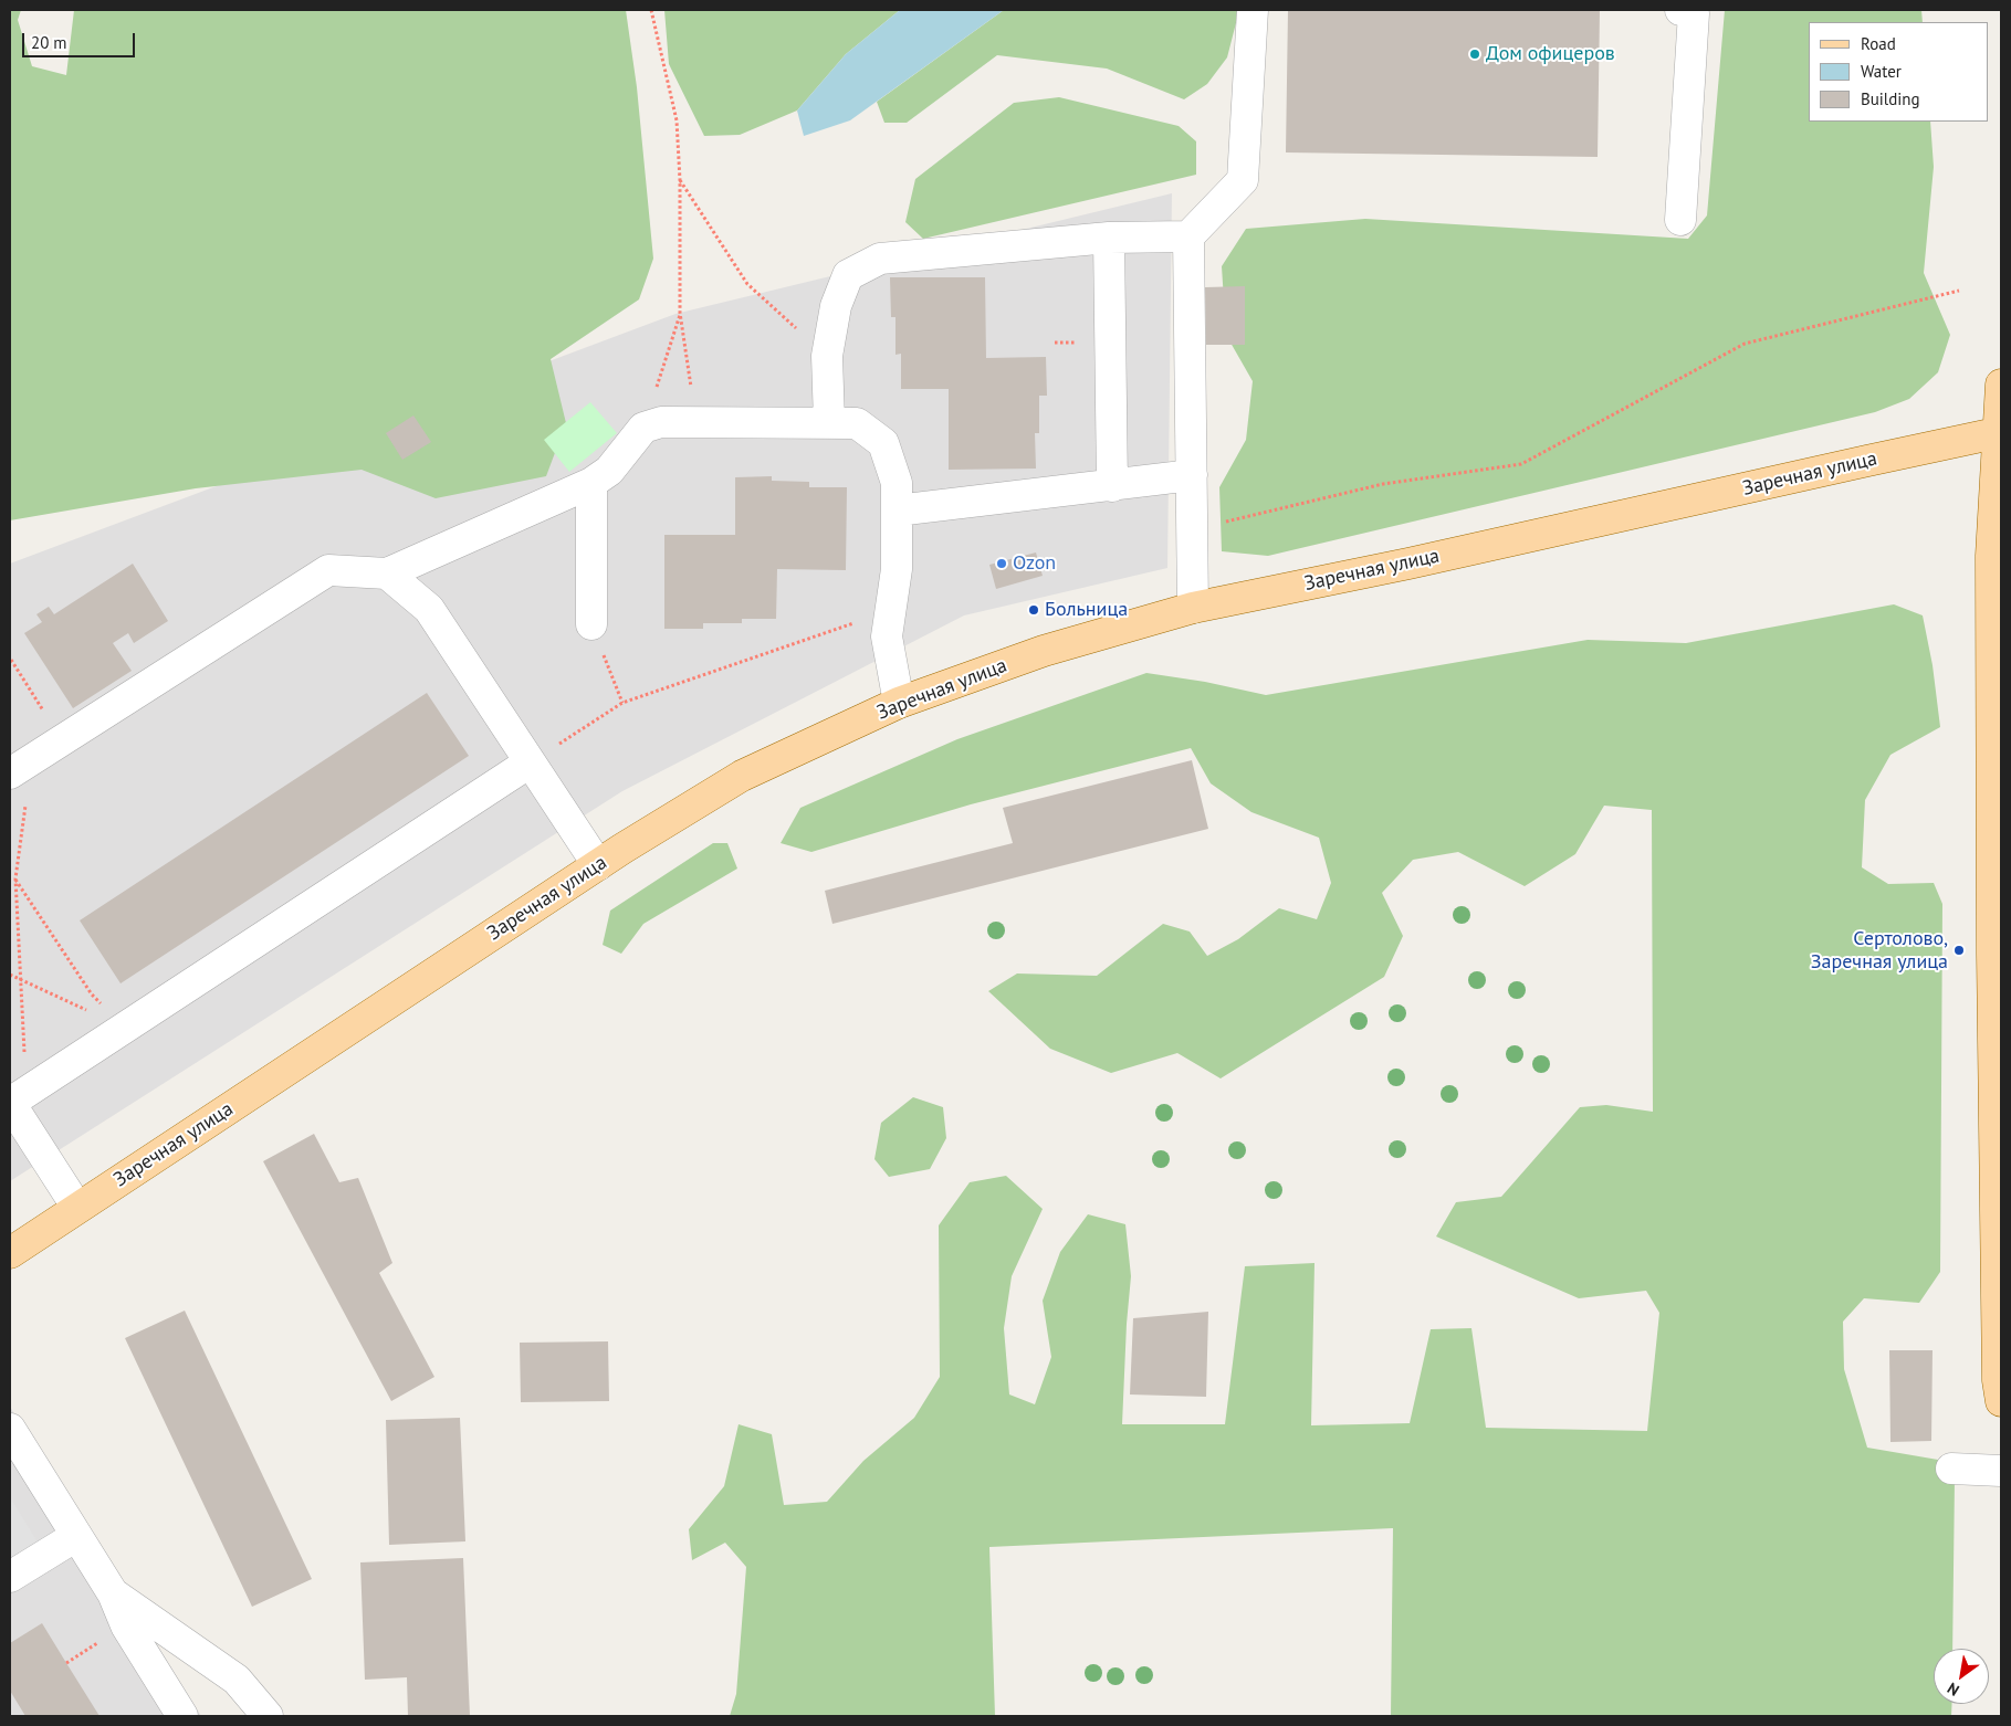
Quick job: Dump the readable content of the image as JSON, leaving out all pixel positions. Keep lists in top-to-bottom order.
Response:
{
  "streets": {
    "main road": ["Заречная улица"]
  },
  "places": [
    "Дом офицеров",
    "Ozon",
    "Больница",
    "Сертолово, Заречная улица"
  ],
  "legend": ["Road", "Water", "Building"],
  "scale_bar": "20 m",
  "north": "bottom left"
}
